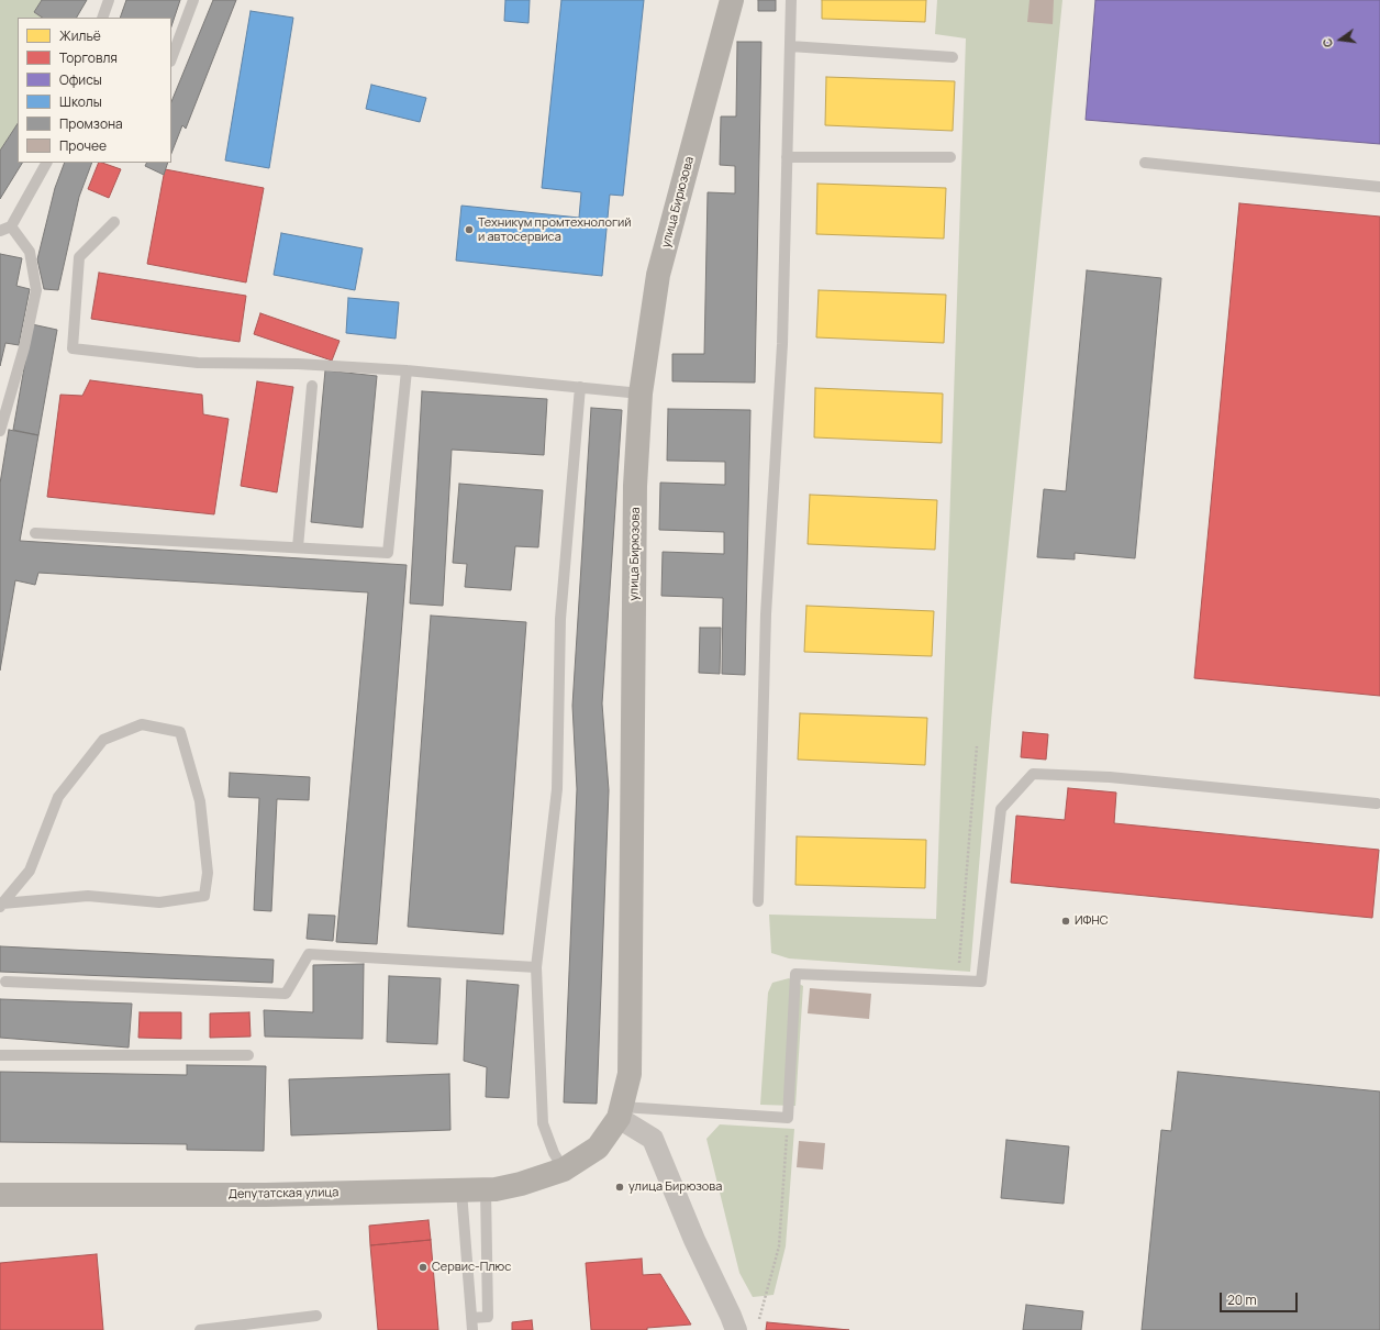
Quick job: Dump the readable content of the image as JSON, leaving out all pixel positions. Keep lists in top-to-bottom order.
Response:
{
  "streets": {
    "main road": ["улица Бирюзова", "Депутатская улица"]
  },
  "crossings": [
    ["улица Бирюзова", "Депутатская улица"]
  ],
  "places": [
    "Техникум промтехнологий и автосервиса",
    "ИФНС",
    "улица Бирюзова",
    "Сервис-Плюс"
  ],
  "legend": [
    "Жильё",
    "Торговля",
    "Офисы",
    "Школы",
    "Промзона",
    "Прочее"
  ],
  "scale_bar": "20 m",
  "north": "left"
}
